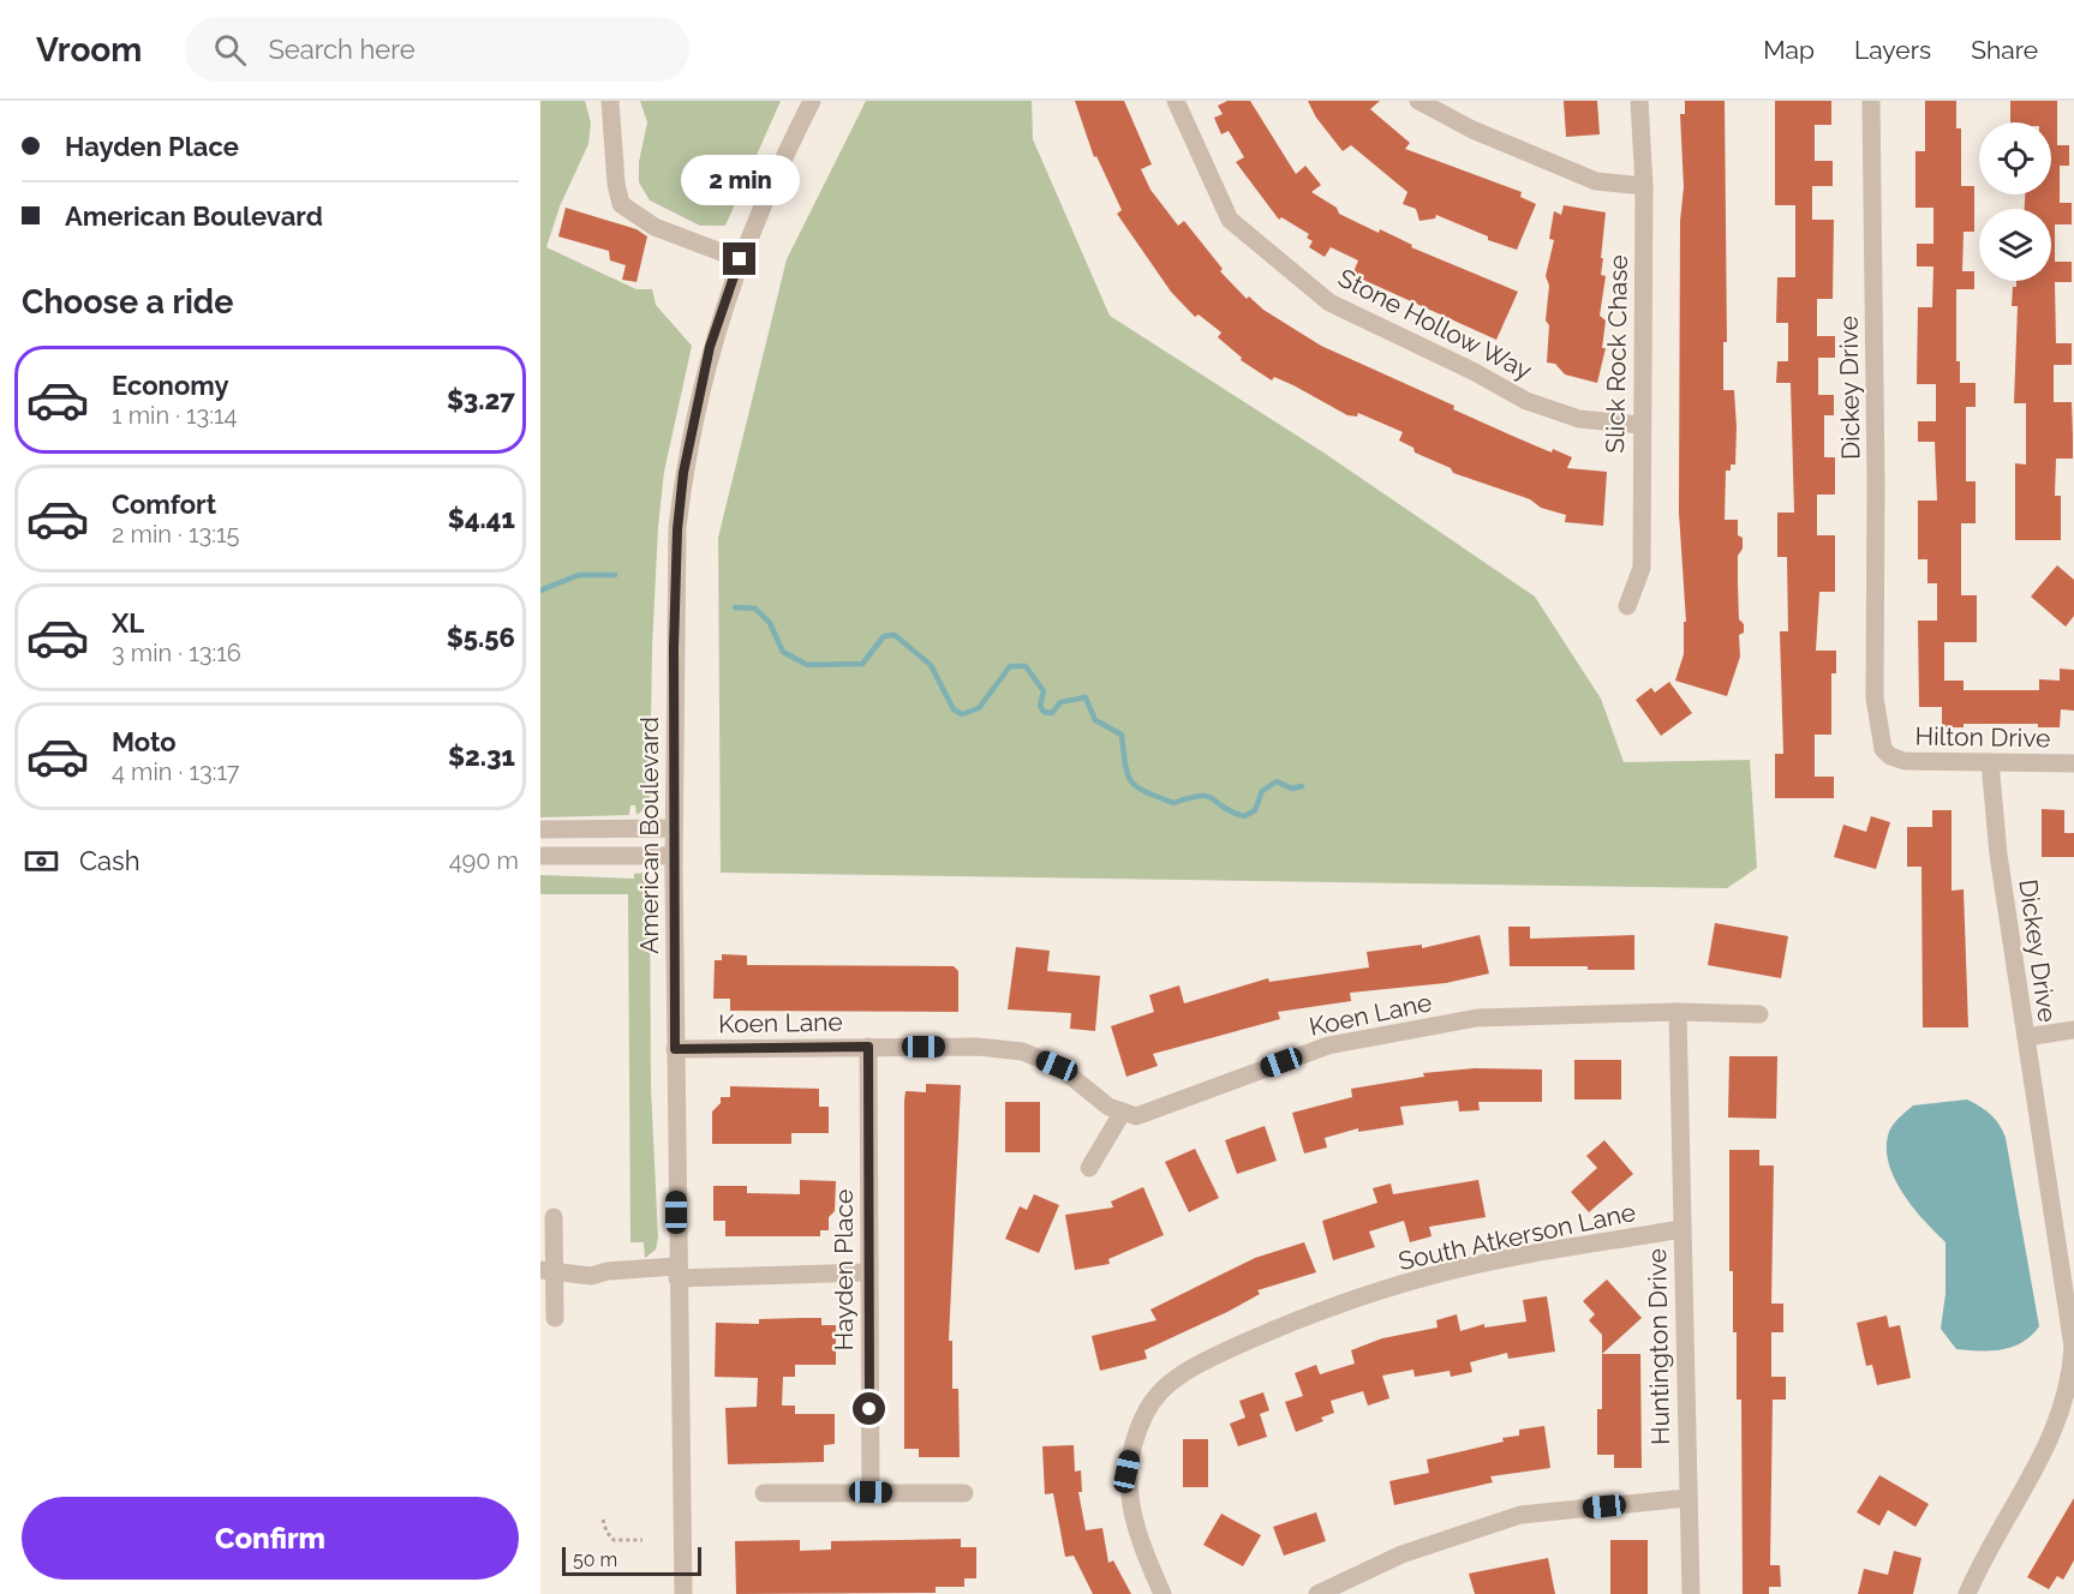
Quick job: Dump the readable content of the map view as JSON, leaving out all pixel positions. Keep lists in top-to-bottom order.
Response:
{
  "streets": {
    "street": [
      "Stone Hollow Way",
      "Slick Rock Chase",
      "Dickey Drive",
      "Hilton Drive",
      "American Boulevard",
      "Koen Lane",
      "South Atkerson Lane",
      "Hayden Place",
      "Huntington Drive"
    ]
  },
  "crossings": [
    ["Stone Hollow Way", "Slick Rock Chase"],
    ["Dickey Drive", "Hilton Drive"],
    ["American Boulevard", "Koen Lane"],
    ["Koen Lane", "Hayden Place"],
    ["Koen Lane", "Huntington Drive"],
    ["South Atkerson Lane", "Huntington Drive"]
  ],
  "scale_bar": "50 m",
  "page": {
    "header": "Vroom",
    "search": "Search here",
    "nav": ["Map", "Layers", "Share"],
    "banner": ["Hayden Place", "American Boulevard"],
    "bubble": "2 min",
    "heading": "Choose a ride",
    "list": [
      {
        "name": "Economy",
        "note": "1 min · 13:14",
        "value": "$3.27"
      },
      {
        "name": "Comfort",
        "note": "2 min · 13:15",
        "value": "$4.41"
      },
      {
        "name": "XL",
        "note": "3 min · 13:16",
        "value": "$5.56"
      },
      {
        "name": "Moto",
        "note": "4 min · 13:17",
        "value": "$2.31"
      }
    ],
    "pay": ["Cash", "490 m"],
    "buttons": "Confirm",
    "scale": "50 m"
  }
}
